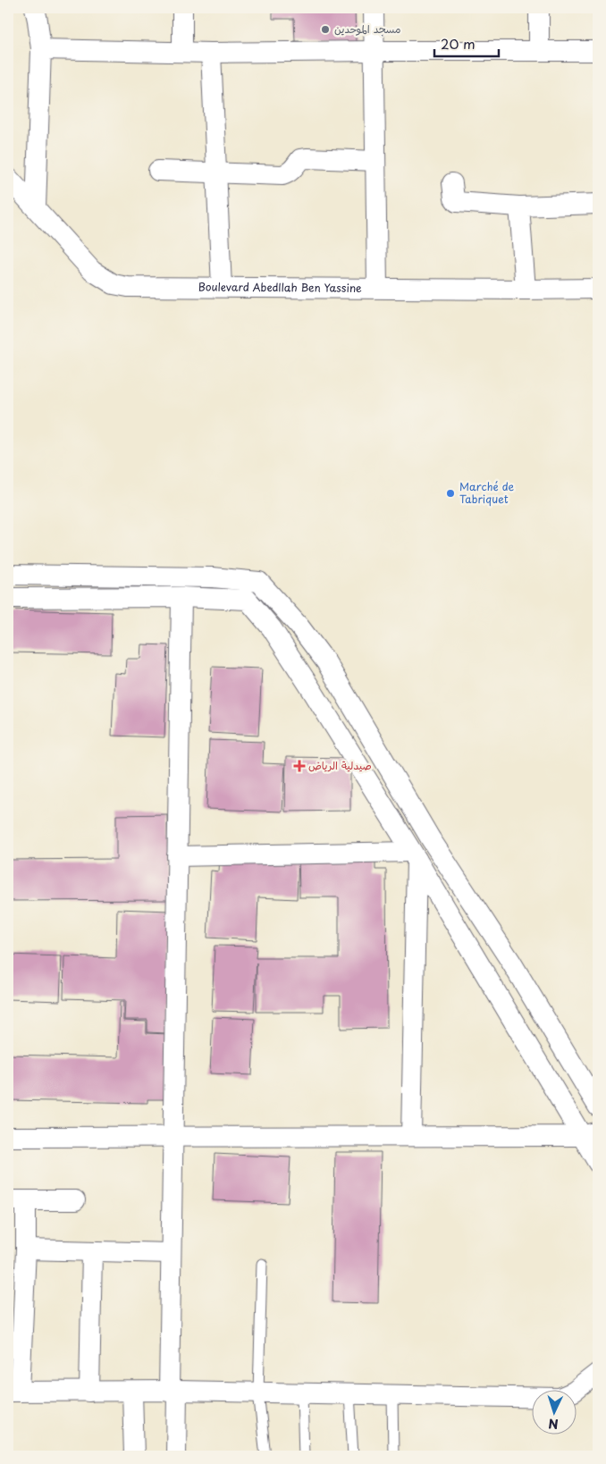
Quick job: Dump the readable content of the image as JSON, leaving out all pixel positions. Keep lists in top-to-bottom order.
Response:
{
  "streets": {
    "street": ["Boulevard Abedllah Ben Yassine"]
  },
  "places": {
    "other": ["مسجد الموحدين", "Marché de Tabriquet"],
    "health": ["صيدلية الرياض"]
  },
  "scale_bar": "20 m",
  "north": "bottom"
}
